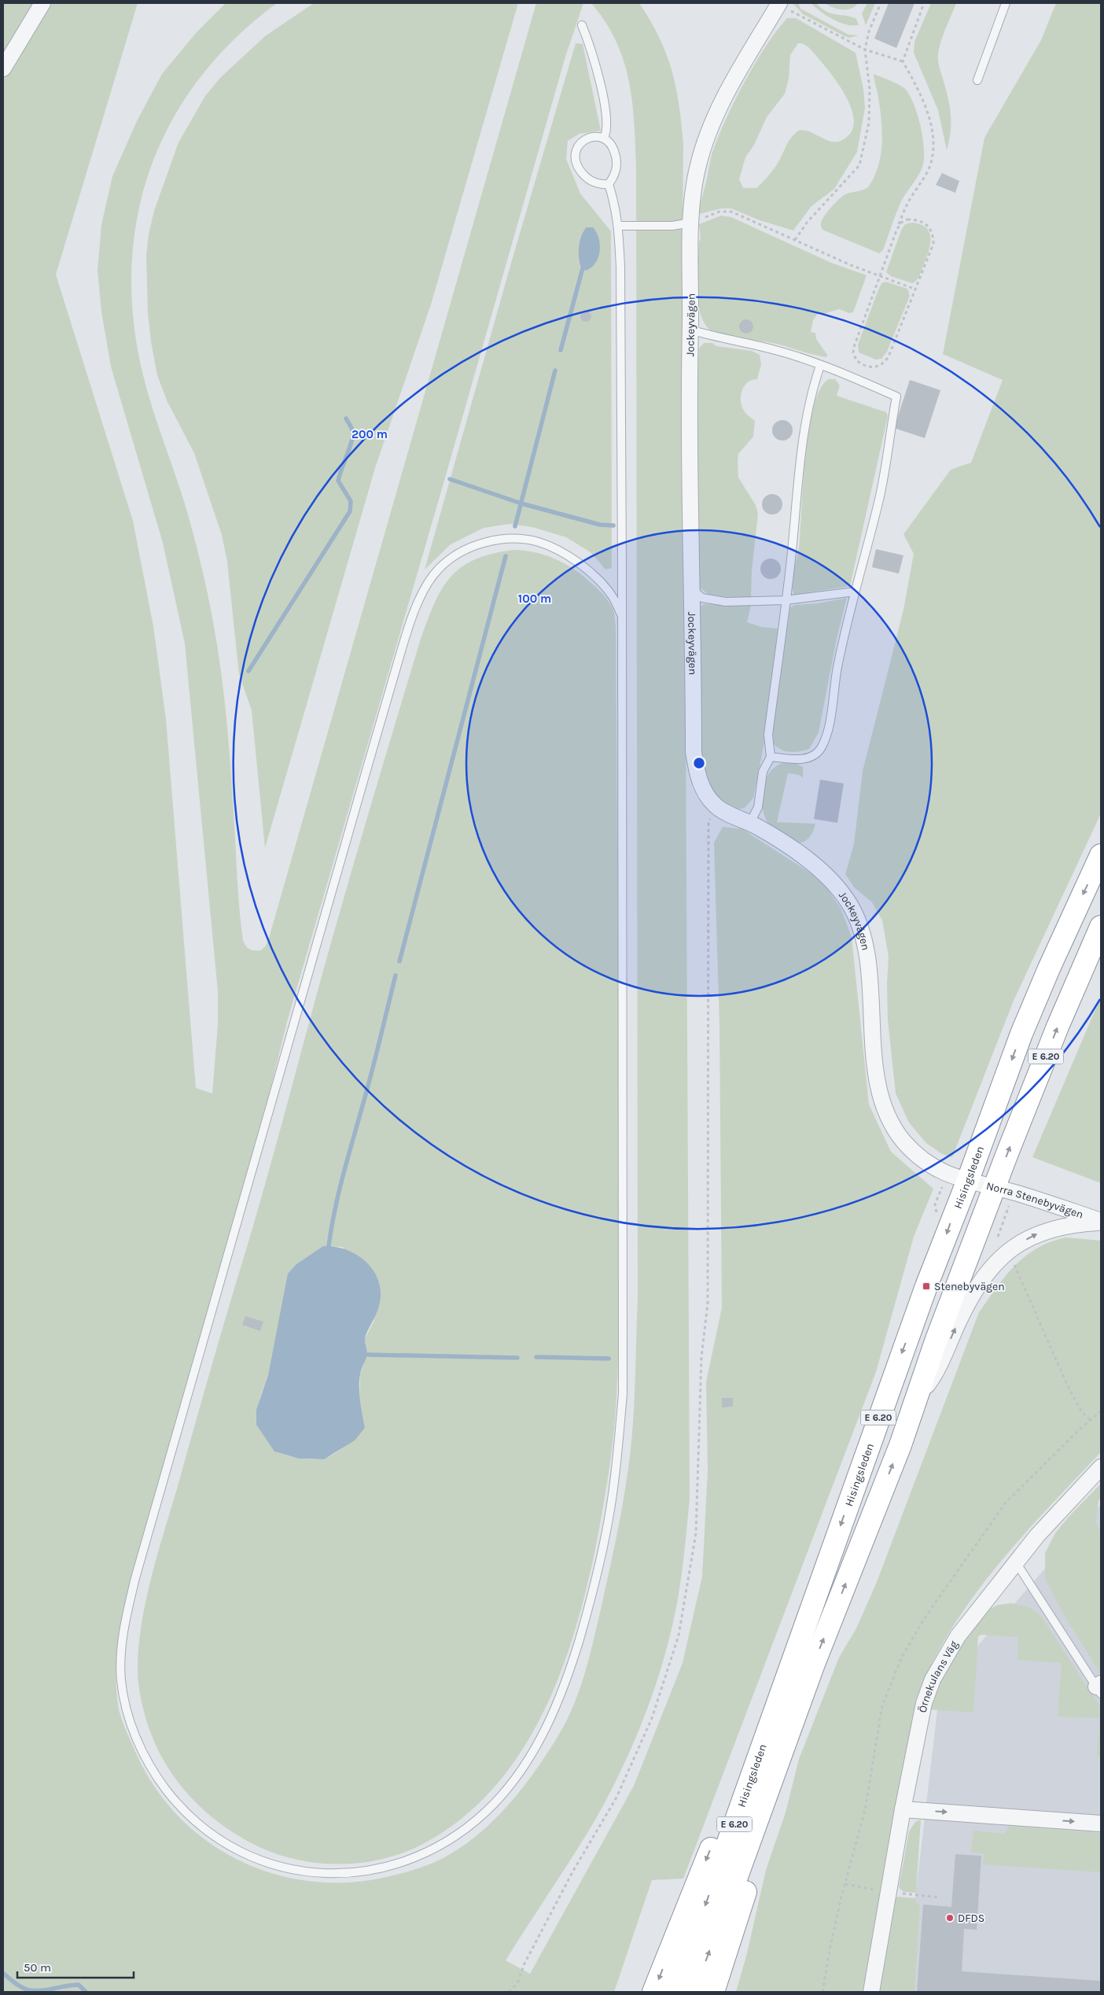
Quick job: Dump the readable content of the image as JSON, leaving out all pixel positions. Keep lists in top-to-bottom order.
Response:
{
  "streets": {
    "highway": ["E 6.20", "Hisingsleden"],
    "street": ["Jockeyvägen", "Norra Stenebyvägen", "Örnekulans Väg"]
  },
  "crossings": [
    ["Jockeyvägen", "Hisingsleden"],
    ["Jockeyvägen", "Norra Stenebyvägen"],
    ["Hisingsleden", "Norra Stenebyvägen"]
  ],
  "places": {
    "transit": ["Stenebyvägen"],
    "other": ["DFDS"]
  },
  "scale_bar": "50 m",
  "rings": ["200 m", "100 m"]
}
